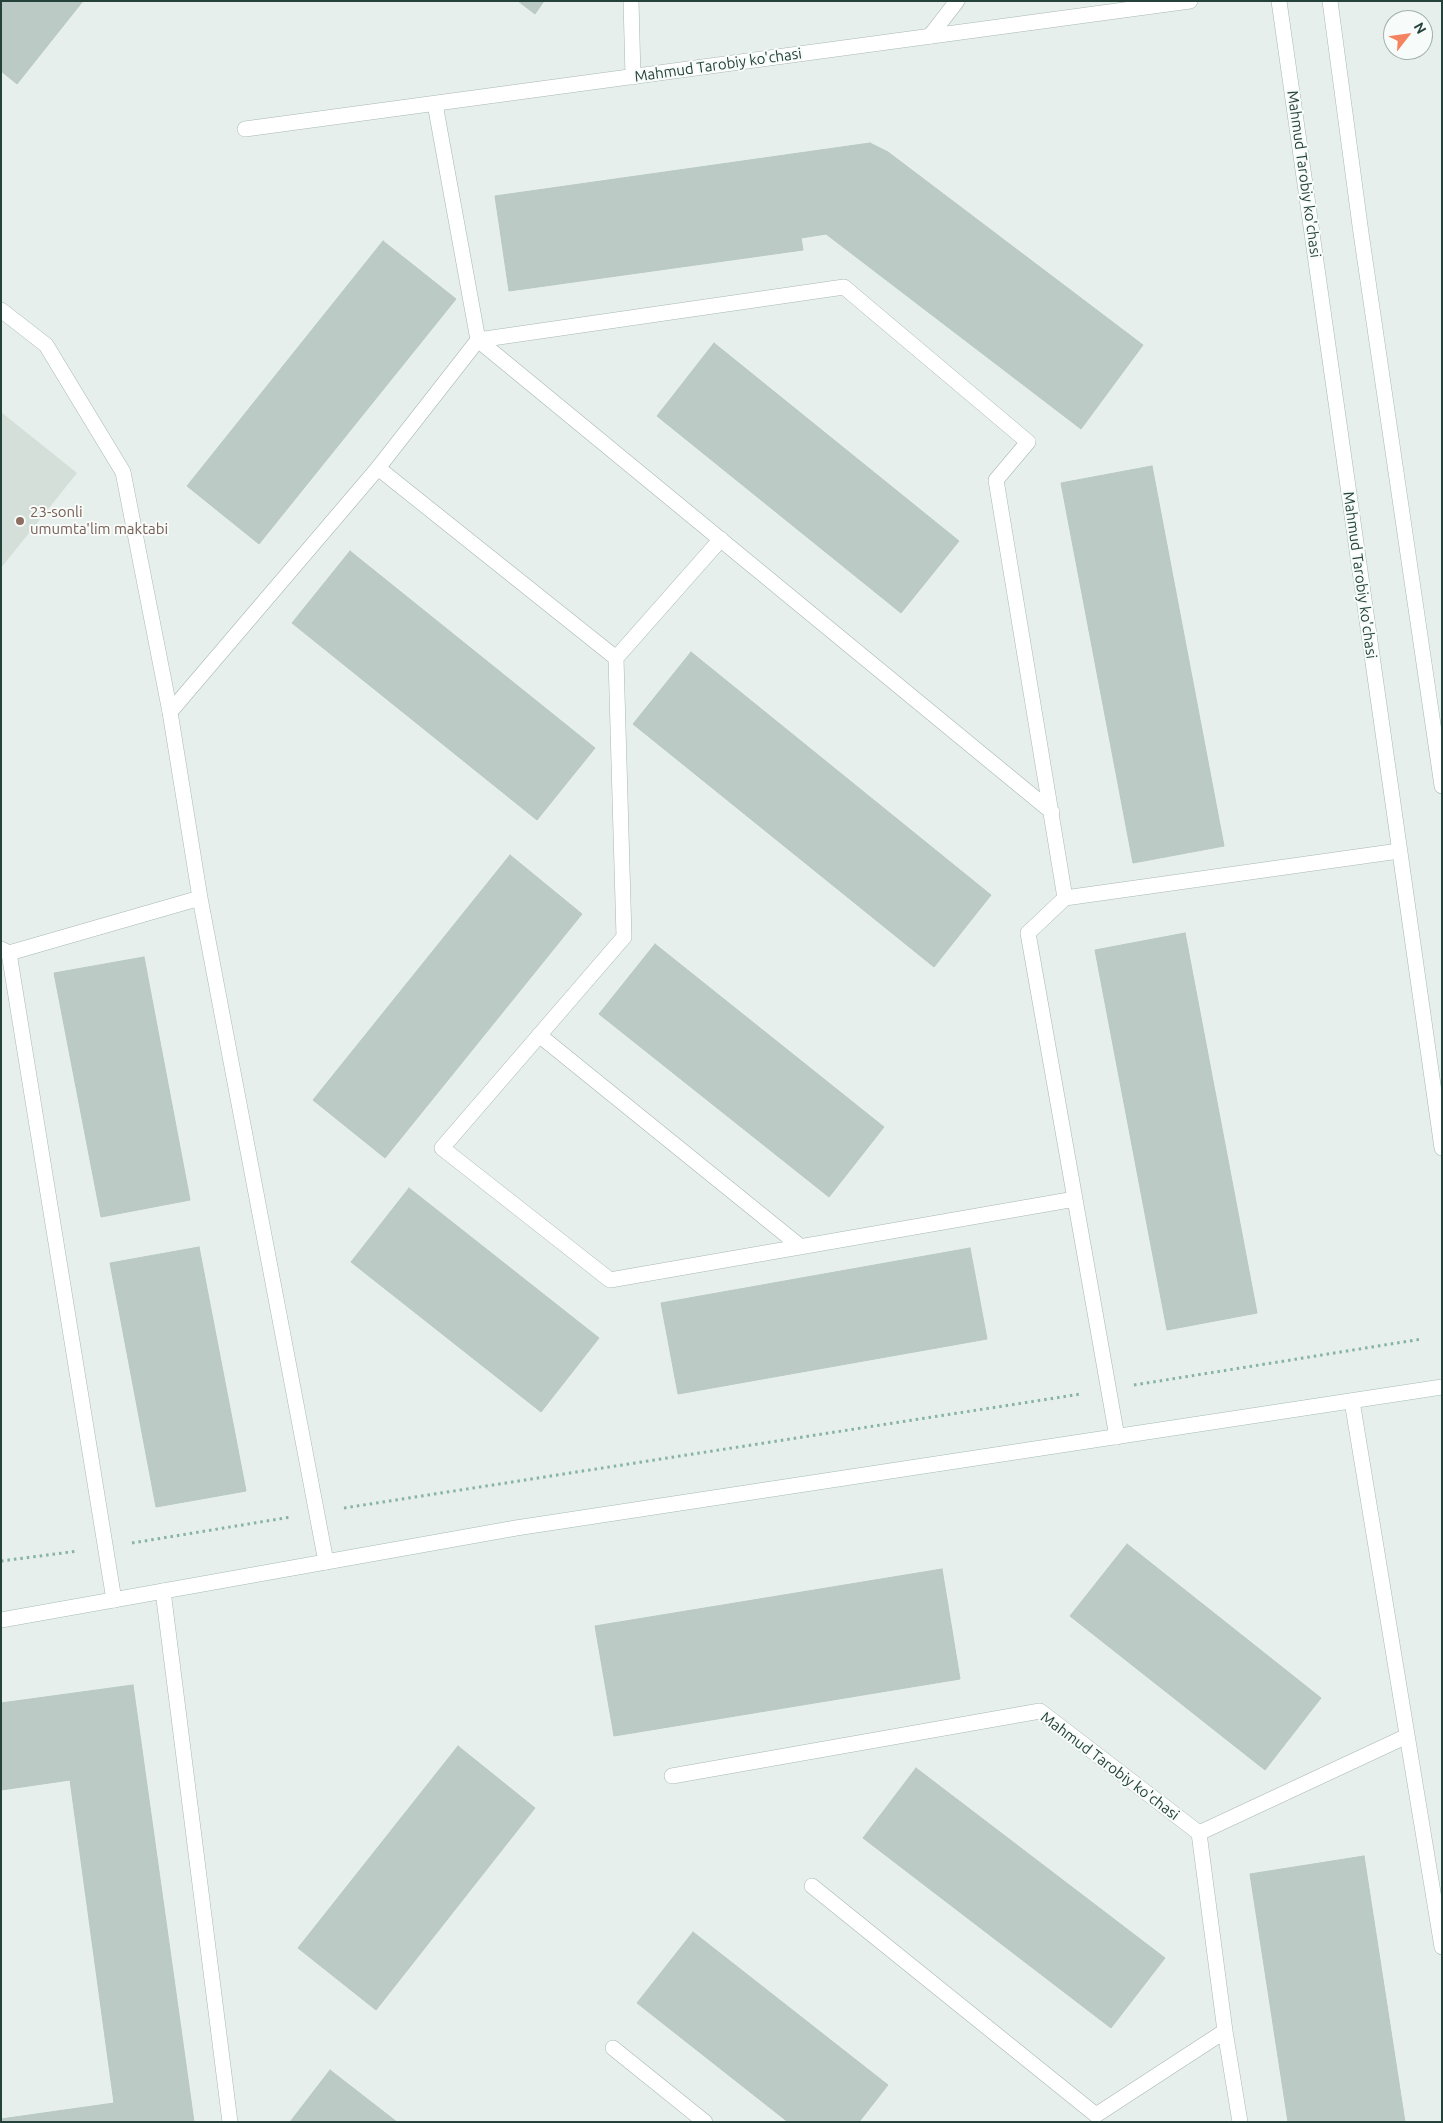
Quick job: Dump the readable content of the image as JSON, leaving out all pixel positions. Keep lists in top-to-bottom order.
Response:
{
  "streets": {
    "street": ["Mahmud Tarobiy ko'chasi"]
  },
  "places": ["23-sonli umumta'lim maktabi"],
  "north": "top right"
}
